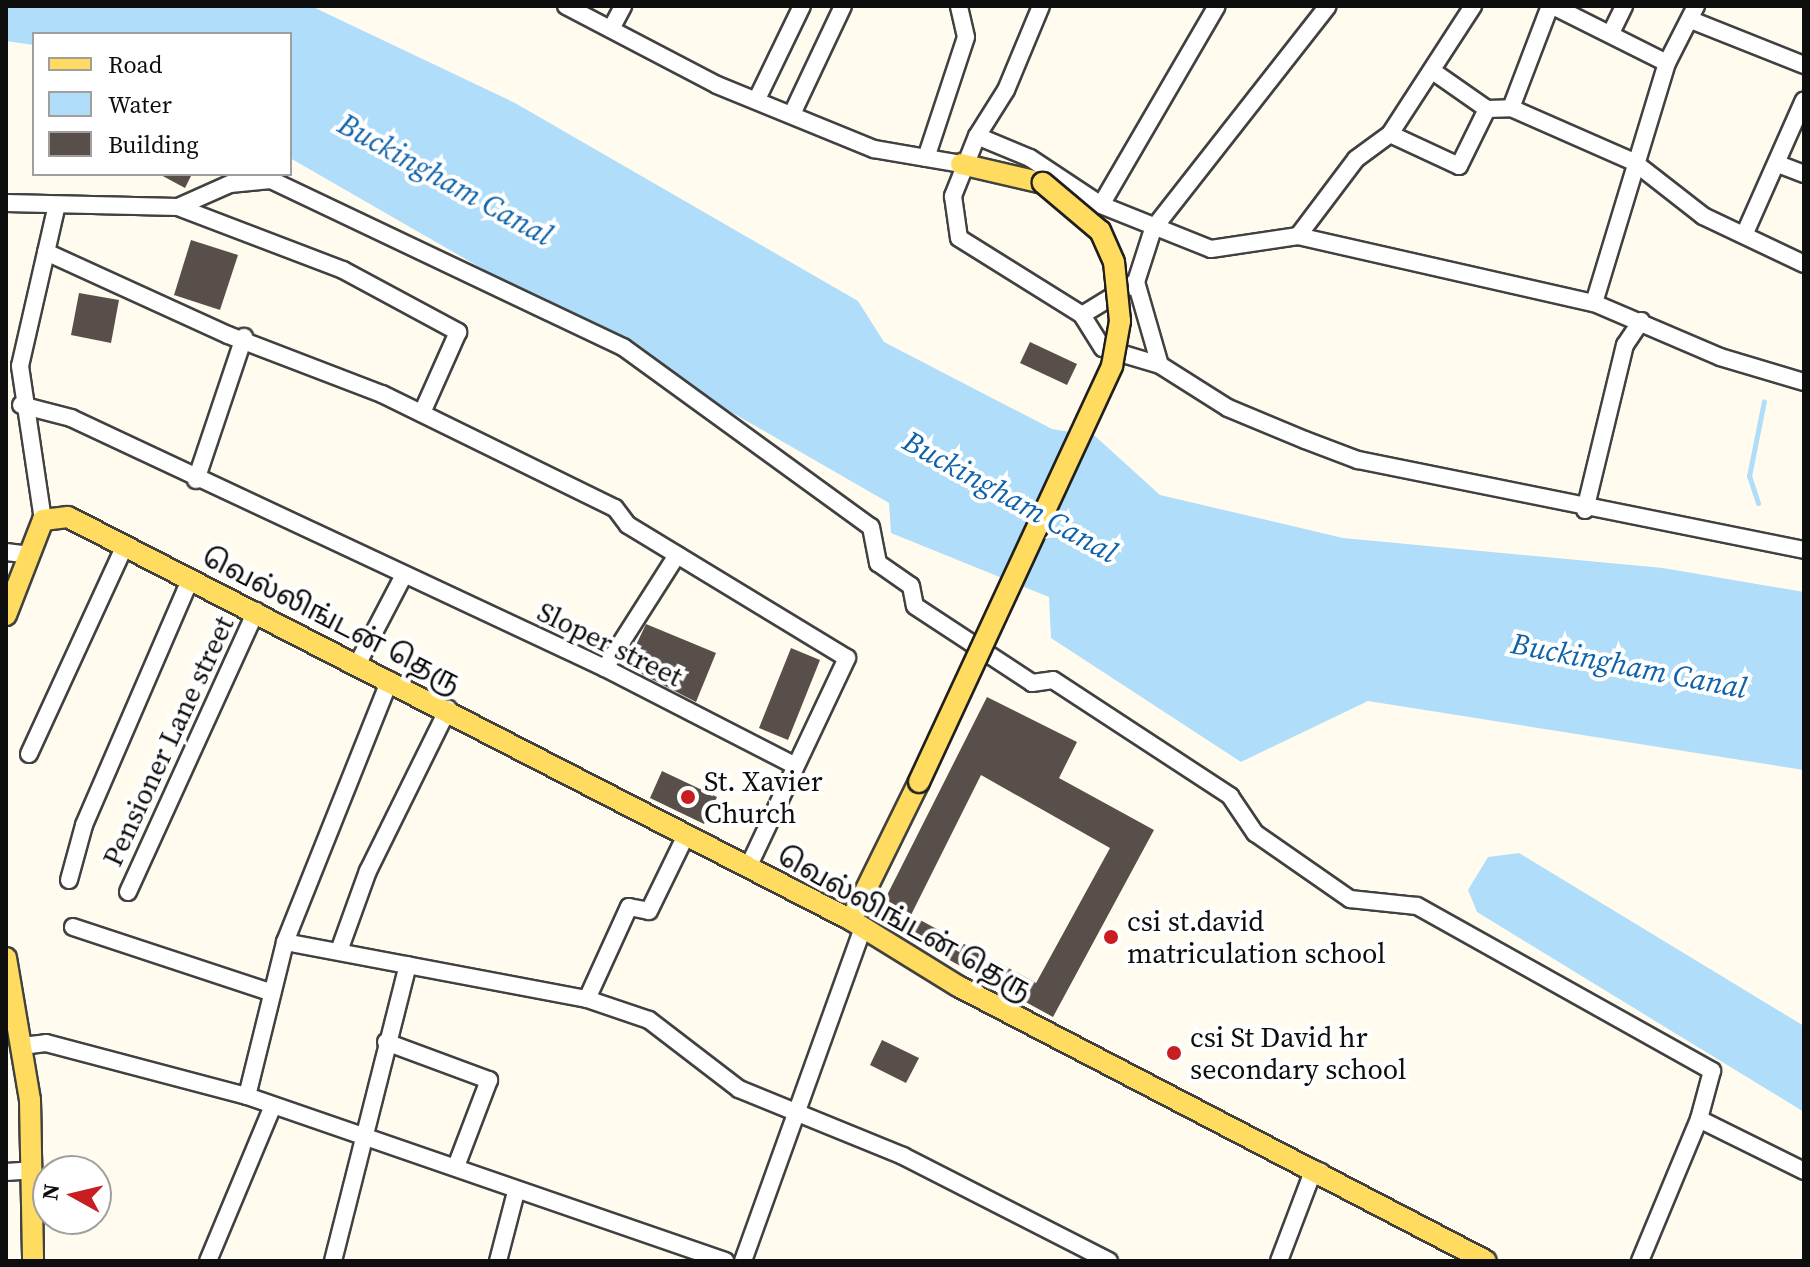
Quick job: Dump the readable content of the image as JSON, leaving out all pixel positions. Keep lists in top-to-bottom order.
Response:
{
  "streets": {
    "main road": ["வெல்லிங்டன் தெரு"],
    "street": ["Sloper street", "Pensioner Lane street"]
  },
  "crossings": [
    ["வெல்லிங்டன் தெரு", "Pensioner Lane street"]
  ],
  "water": ["Buckingham Canal"],
  "places": ["St. Xavier Church", "csi st.david matriculation school", "csi St David hr secondary school"],
  "legend": ["Road", "Water", "Building"],
  "north": "left"
}
